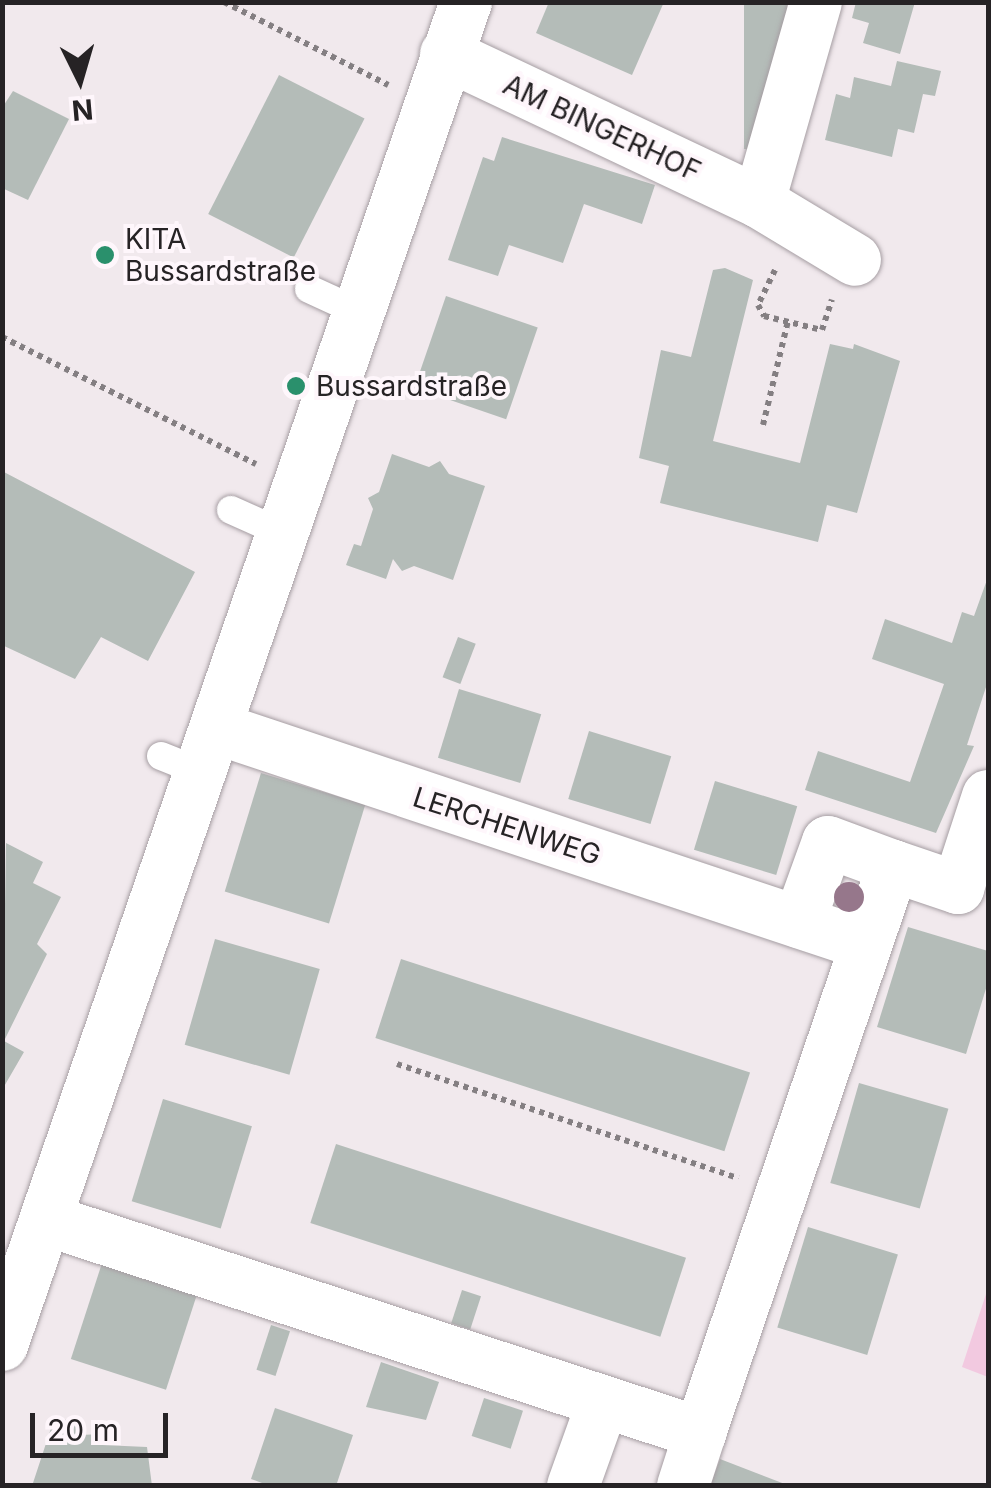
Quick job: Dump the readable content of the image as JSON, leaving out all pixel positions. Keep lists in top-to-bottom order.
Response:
{
  "streets": {
    "street": ["AM BINGERHOF", "LERCHENWEG"]
  },
  "places": ["KITA Bussardstraße", "Bussardstraße"],
  "scale_bar": "20 m",
  "north": "bottom"
}
